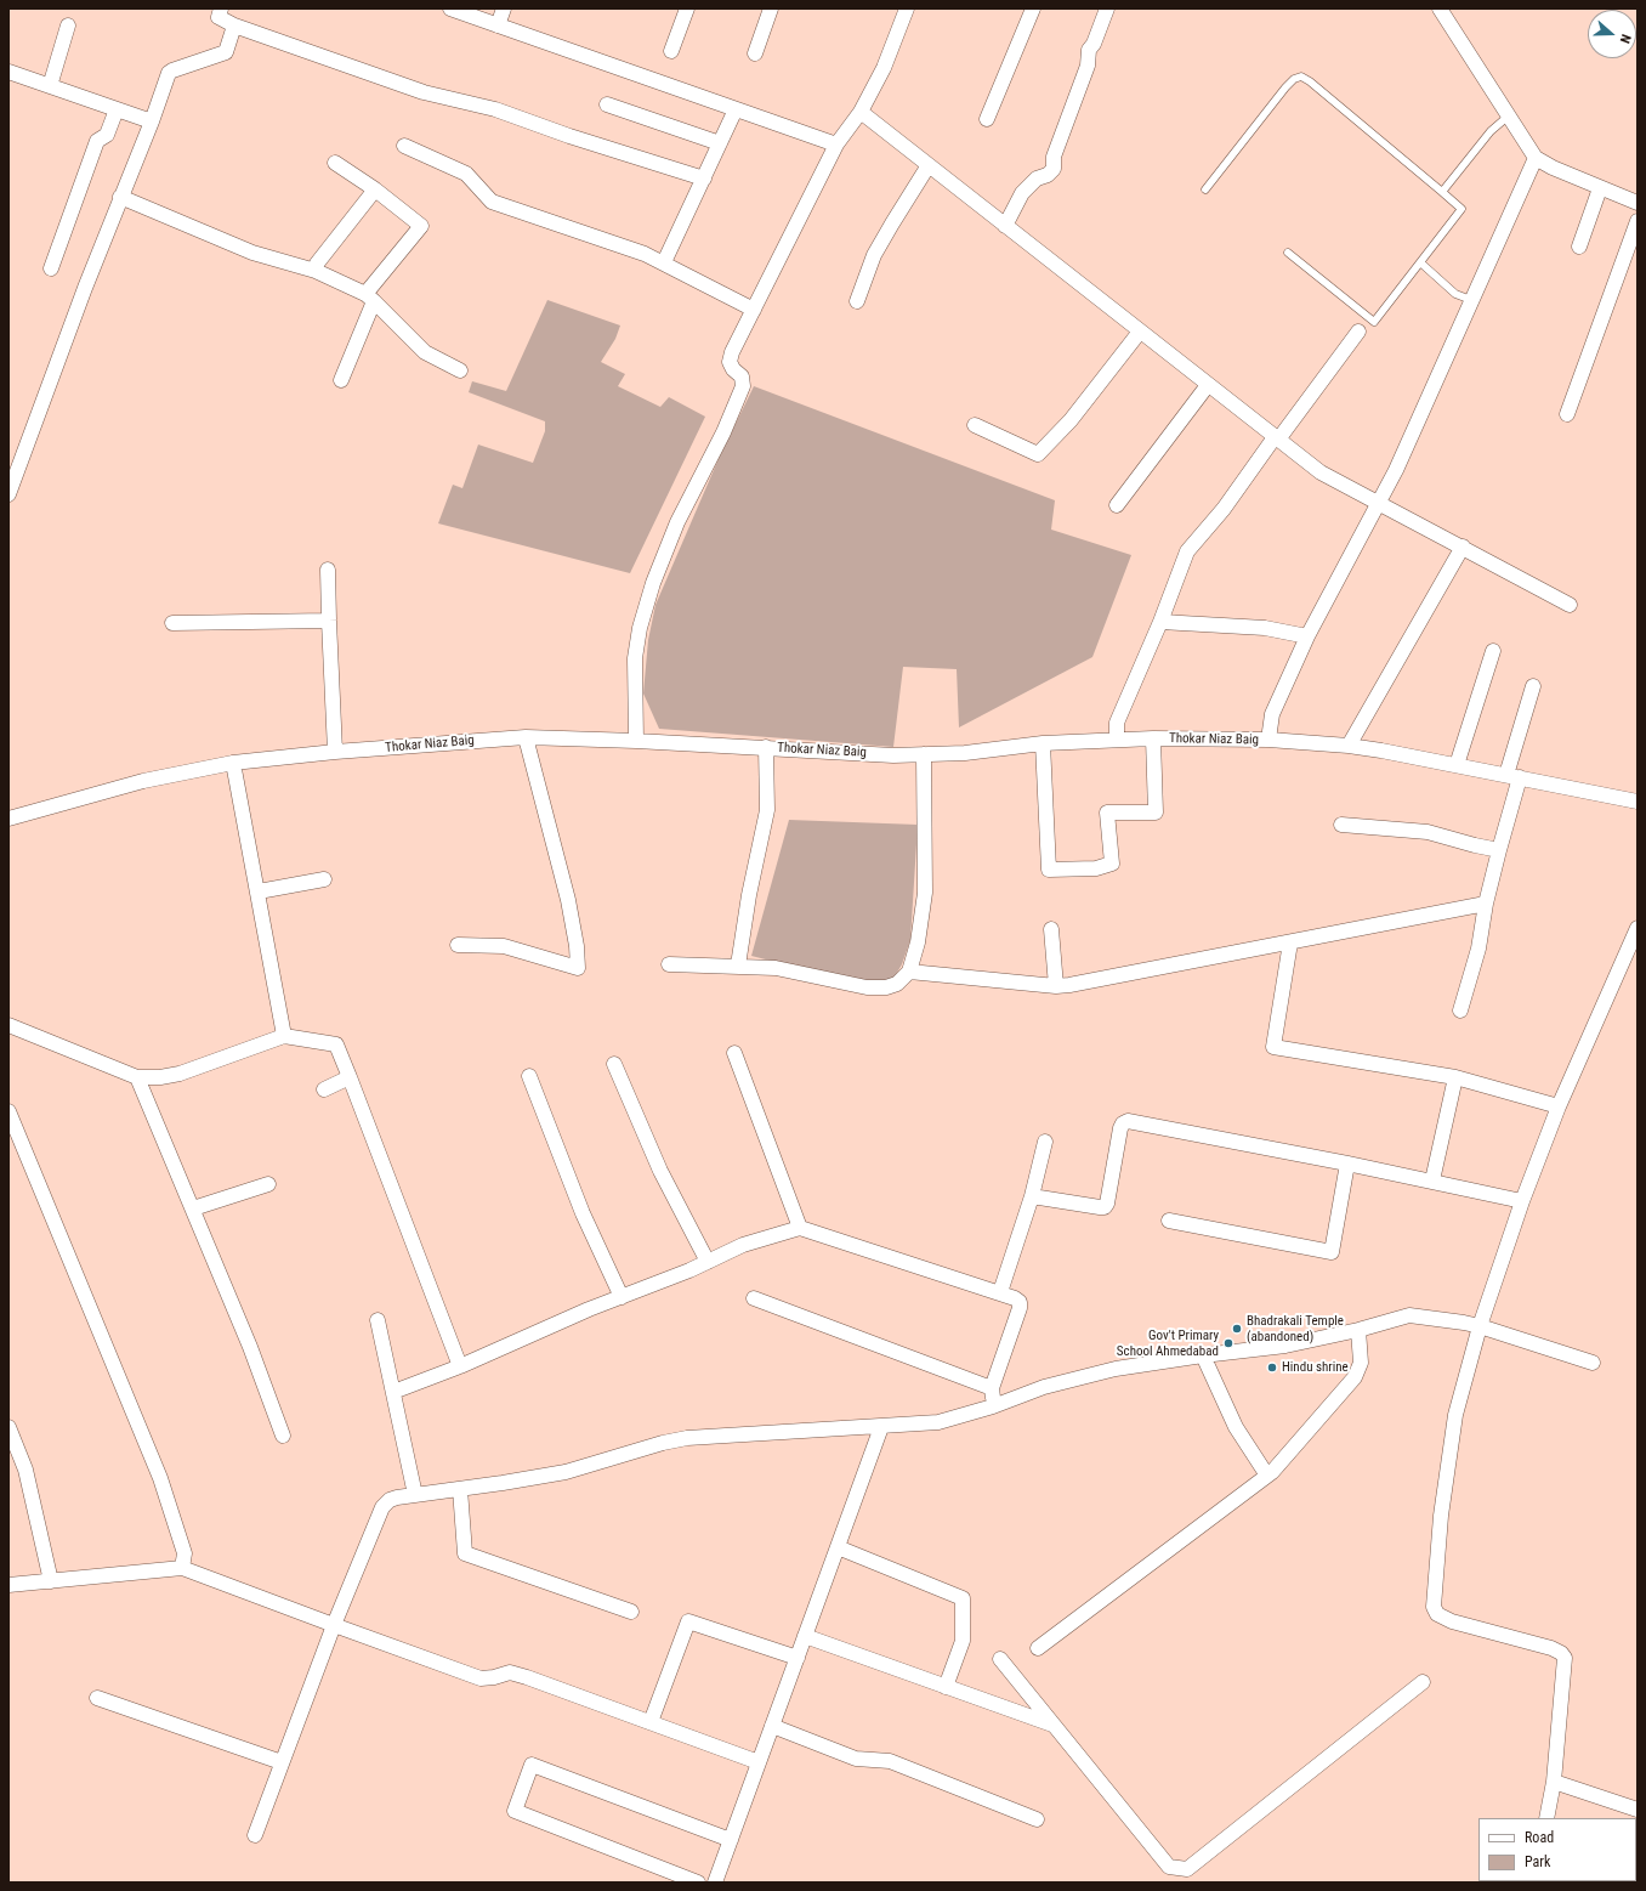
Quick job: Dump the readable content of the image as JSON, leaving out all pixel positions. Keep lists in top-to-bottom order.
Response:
{
  "streets": {
    "street": ["Thokar Niaz Baig"]
  },
  "places": ["Bhadrakali Temple (abandoned)", "Gov't Primary School Ahmedabad", "Hindu shrine"],
  "legend": ["Road", "Park"],
  "north": "right"
}
